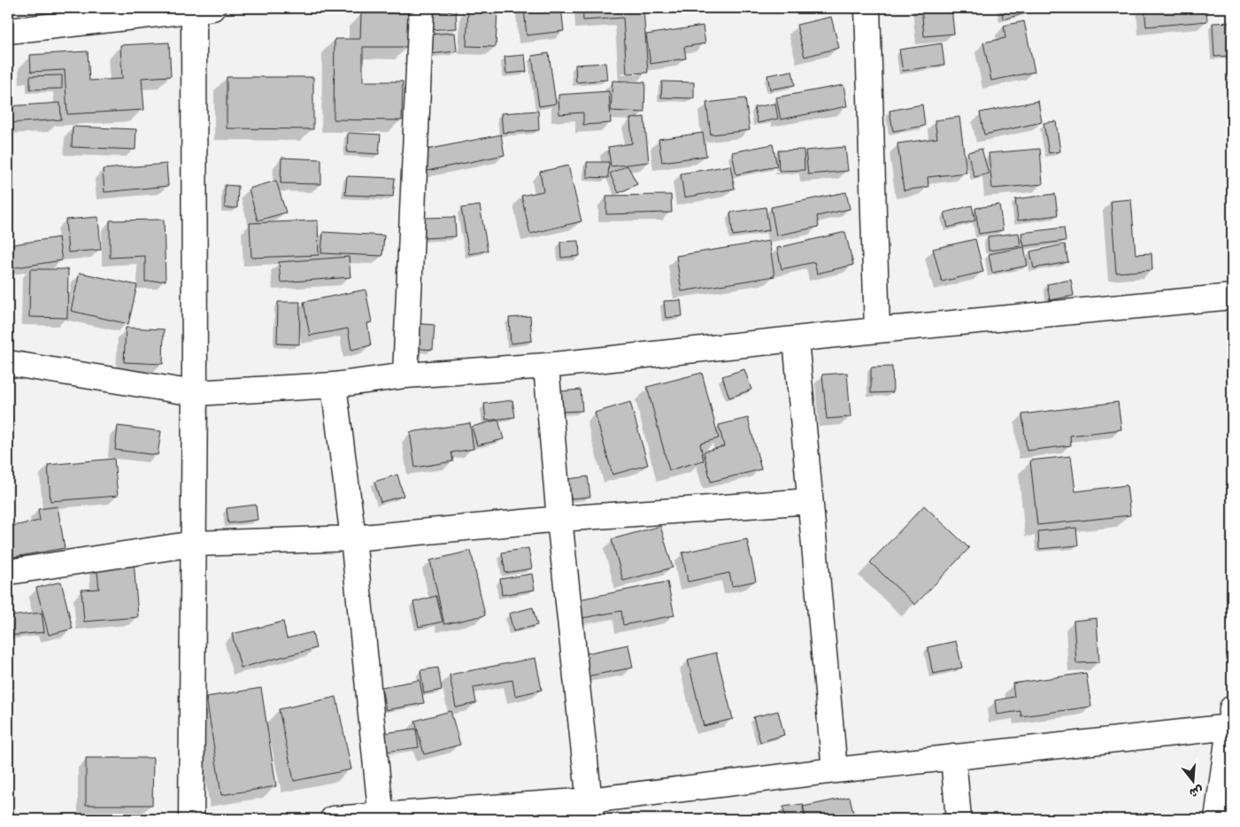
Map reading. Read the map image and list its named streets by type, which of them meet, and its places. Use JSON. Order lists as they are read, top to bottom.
{
  "north": "bottom"
}
